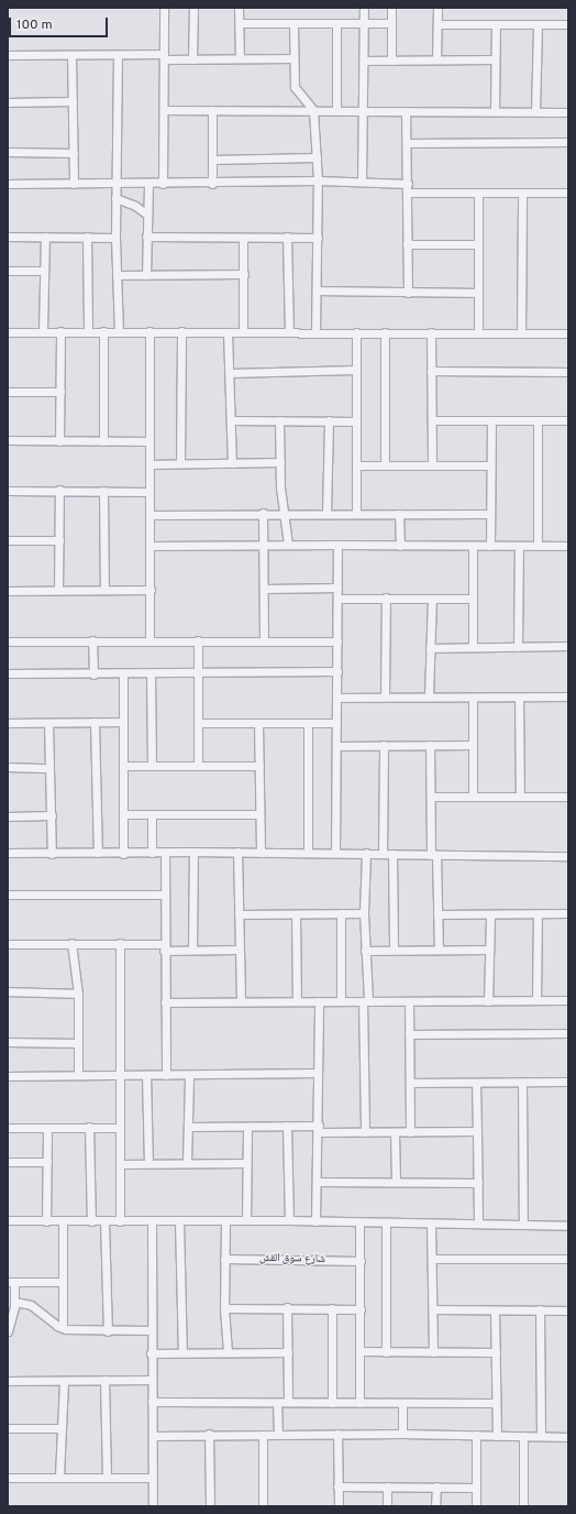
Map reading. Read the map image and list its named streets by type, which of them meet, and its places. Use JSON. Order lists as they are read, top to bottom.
{
  "streets": {
    "street": ["شارع سوق القش"]
  },
  "scale_bar": "100 m"
}
